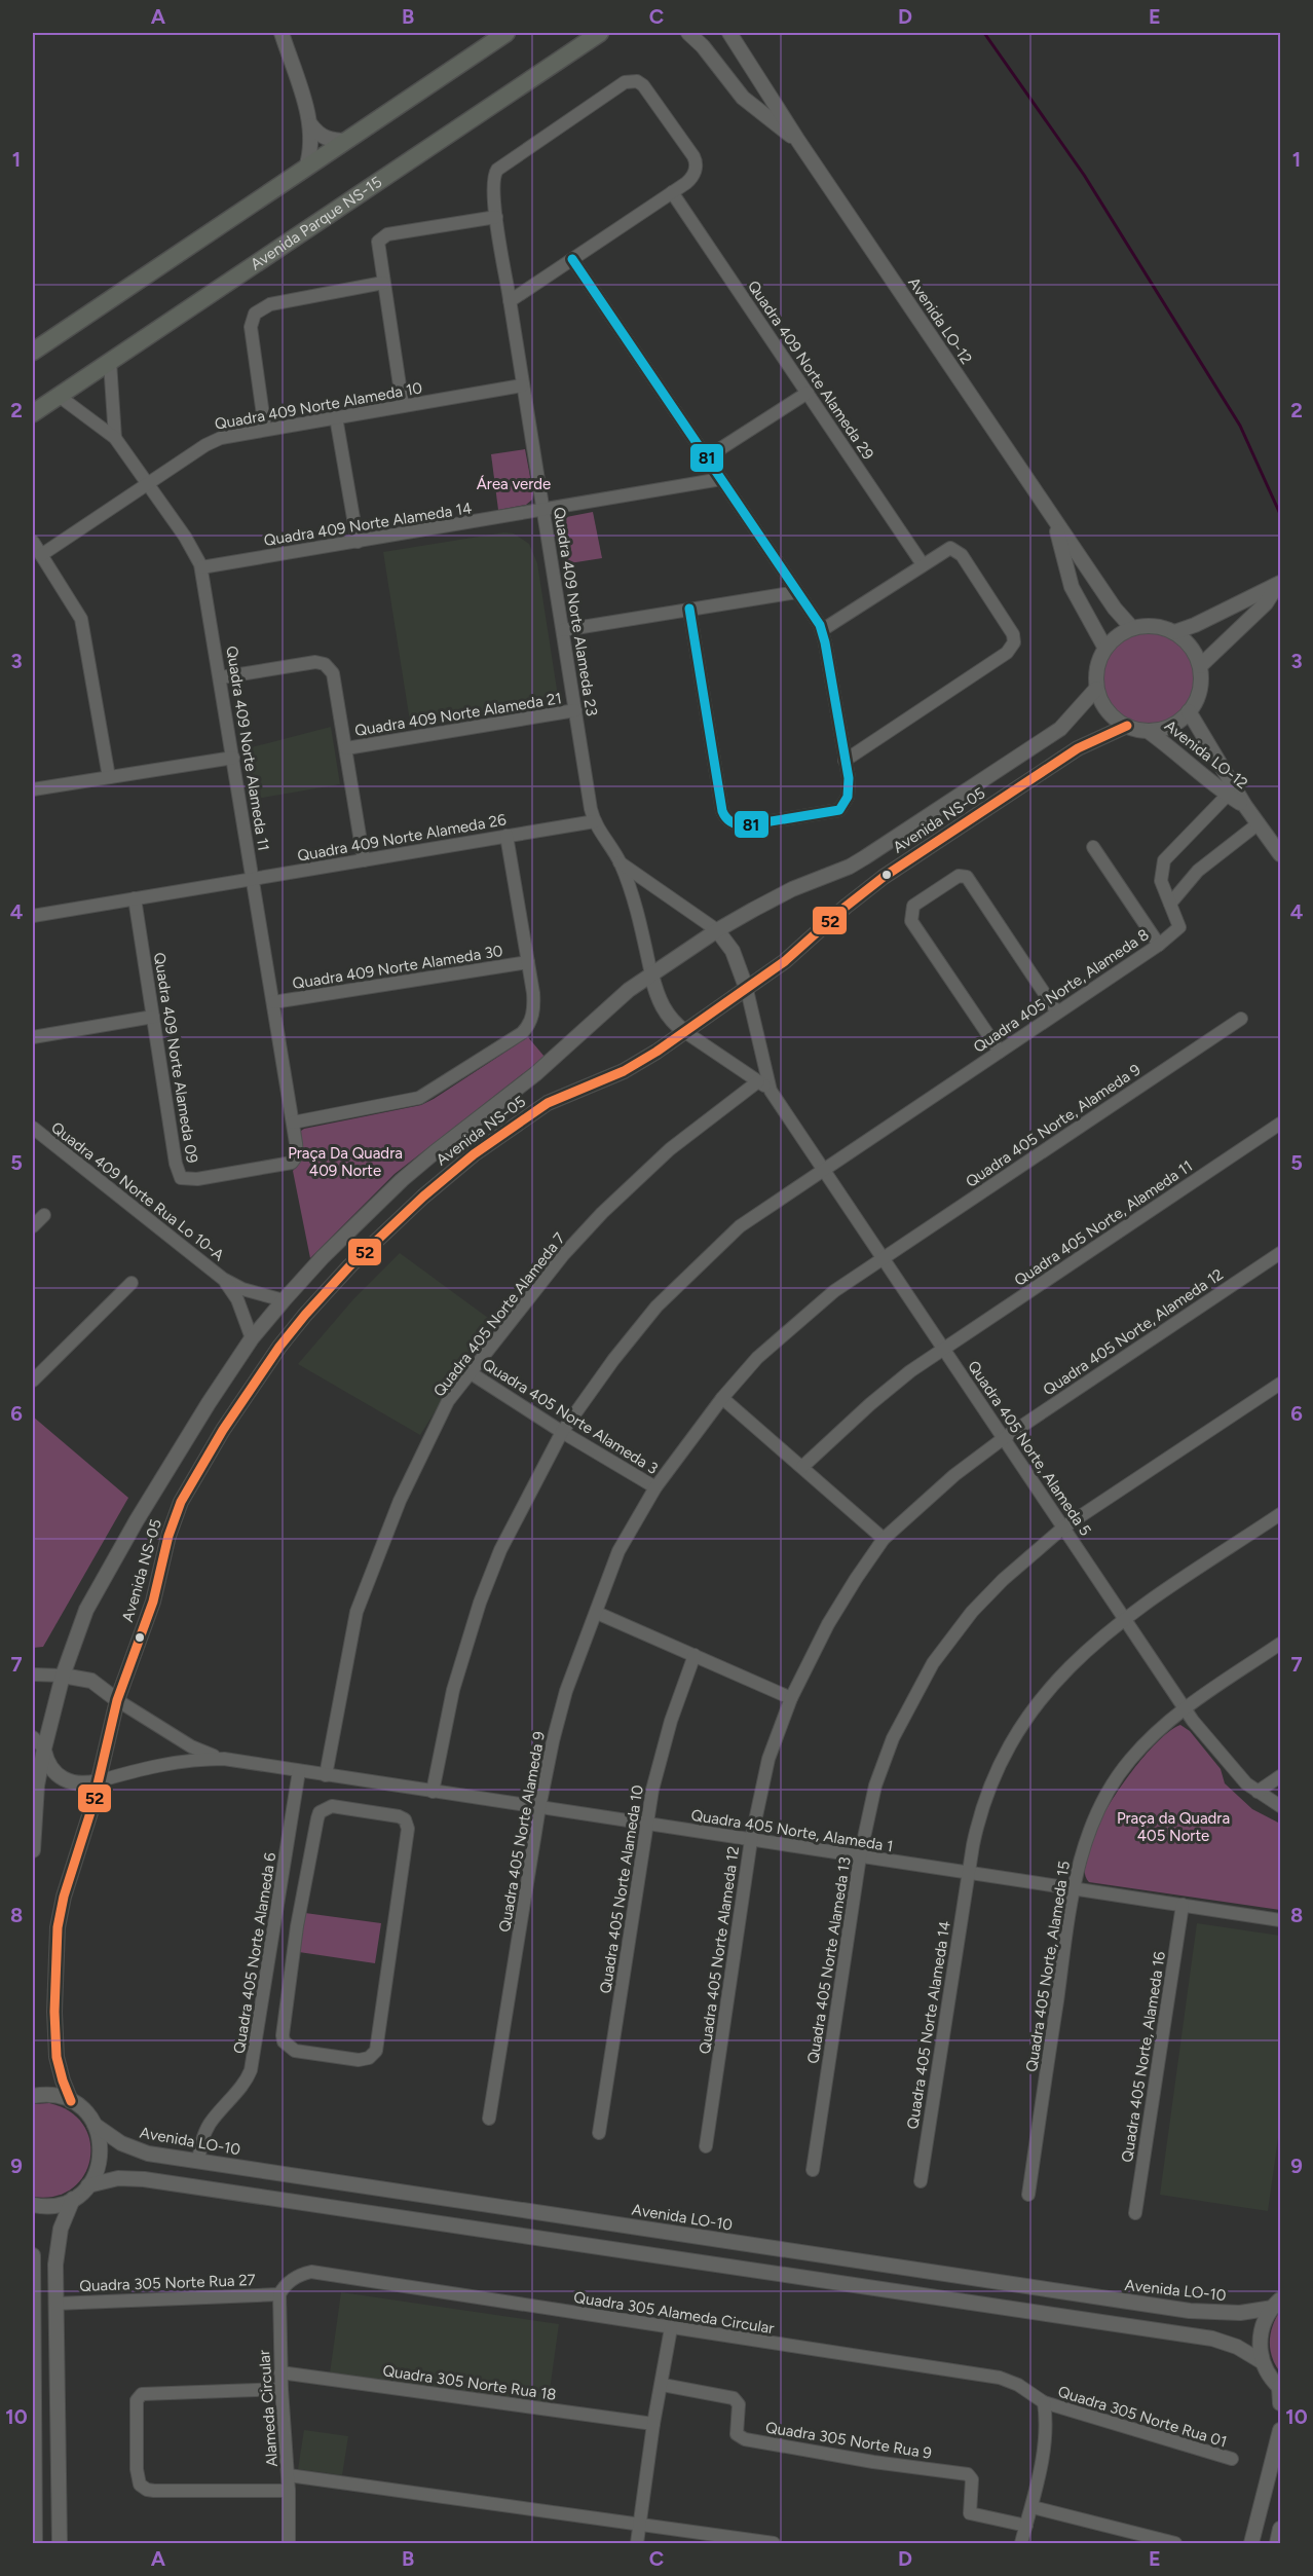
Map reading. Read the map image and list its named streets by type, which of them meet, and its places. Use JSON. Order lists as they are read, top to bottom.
{
  "streets": {
    "main road": ["Avenida Parque NS-15"],
    "street": [
      "Avenida LO-12",
      "Quadra 409 Norte Alameda 29",
      "Quadra 409 Norte Alameda 10",
      "Quadra 409 Norte Alameda 14",
      "Quadra 409 Norte Alameda 23",
      "Quadra 409 Norte Alameda 21",
      "Quadra 409 Norte Alameda 11",
      "Avenida NS-05",
      "Quadra 409 Norte Alameda 26",
      "Quadra 409 Norte Alameda 30",
      "Quadra 405 Norte, Alameda 8",
      "Quadra 409 Norte Alameda 09",
      "Quadra 405 Norte, Alameda 9",
      "Quadra 409 Norte Rua Lo 10-A",
      "Quadra 405 Norte, Alameda 11",
      "Quadra 405 Norte Alameda 7",
      "Quadra 405 Norte, Alameda 12",
      "Quadra 405 Norte Alameda 3",
      "Quadra 405 Norte, Alameda 5",
      "Quadra 405 Norte, Alameda 1",
      "Quadra 405 Norte Alameda 9",
      "Quadra 405 Norte Alameda 10",
      "Quadra 405 Norte Alameda 12",
      "Quadra 405 Norte Alameda 6",
      "Quadra 405 Norte Alameda 13",
      "Quadra 405 Norte, Alameda 15",
      "Quadra 405 Norte Alameda 14",
      "Quadra 405 Norte, Alameda 16",
      "Avenida LO-10",
      "Quadra 305 Norte Rua 27",
      "Quadra 305 Alameda Circular",
      "Quadra 305 Norte Rua 18",
      "Alameda Circular",
      "Quadra 305 Norte Rua 01",
      "Quadra 305 Norte Rua 9"
    ]
  },
  "crossings": [
    ["Avenida Parque NS-15", "Quadra 409 Norte Alameda 11"],
    ["Avenida LO-12", "Avenida NS-05"],
    ["Avenida LO-12", "Quadra 405 Norte, Alameda 8"],
    ["Quadra 409 Norte Alameda 29", "Quadra 409 Norte Alameda 23"],
    ["Quadra 409 Norte Alameda 10", "Quadra 409 Norte Alameda 23"],
    ["Quadra 409 Norte Alameda 10", "Quadra 409 Norte Alameda 11"],
    ["Quadra 409 Norte Alameda 14", "Quadra 409 Norte Alameda 23"],
    ["Quadra 409 Norte Alameda 14", "Quadra 409 Norte Alameda 11"],
    ["Quadra 409 Norte Alameda 23", "Quadra 409 Norte Alameda 21"],
    ["Quadra 409 Norte Alameda 23", "Avenida NS-05"],
    ["Quadra 409 Norte Alameda 23", "Quadra 409 Norte Alameda 26"],
    ["Quadra 409 Norte Alameda 11", "Quadra 409 Norte Alameda 26"],
    ["Quadra 409 Norte Alameda 11", "Quadra 409 Norte Alameda 30"],
    ["Quadra 409 Norte Alameda 11", "Quadra 409 Norte Alameda 09"],
    ["Avenida NS-05", "Quadra 409 Norte Rua Lo 10-A"],
    ["Avenida NS-05", "Avenida LO-10"],
    ["Quadra 409 Norte Alameda 26", "Quadra 409 Norte Alameda 09"],
    ["Quadra 405 Norte, Alameda 8", "Quadra 405 Norte Alameda 3"],
    ["Quadra 405 Norte, Alameda 8", "Quadra 405 Norte, Alameda 5"],
    ["Quadra 405 Norte, Alameda 8", "Quadra 405 Norte, Alameda 1"],
    ["Quadra 405 Norte, Alameda 9", "Quadra 405 Norte, Alameda 5"],
    ["Quadra 405 Norte, Alameda 9", "Quadra 405 Norte Alameda 9"],
    ["Quadra 405 Norte, Alameda 11", "Quadra 405 Norte, Alameda 5"],
    ["Quadra 405 Norte Alameda 7", "Quadra 405 Norte Alameda 3"],
    ["Quadra 405 Norte Alameda 7", "Quadra 405 Norte, Alameda 1"],
    ["Quadra 405 Norte, Alameda 12", "Quadra 405 Norte, Alameda 5"],
    ["Quadra 405 Norte, Alameda 12", "Quadra 405 Norte Alameda 12"],
    ["Quadra 405 Norte Alameda 3", "Quadra 405 Norte Alameda 9"],
    ["Quadra 405 Norte, Alameda 5", "Quadra 405 Norte Alameda 9"],
    ["Quadra 405 Norte, Alameda 5", "Quadra 405 Norte Alameda 12"],
    ["Quadra 405 Norte, Alameda 5", "Quadra 405 Norte Alameda 13"],
    ["Quadra 405 Norte, Alameda 5", "Quadra 405 Norte, Alameda 15"],
    ["Quadra 405 Norte, Alameda 5", "Quadra 405 Norte Alameda 14"],
    ["Quadra 405 Norte, Alameda 1", "Quadra 405 Norte Alameda 9"],
    ["Quadra 405 Norte, Alameda 1", "Quadra 405 Norte Alameda 10"],
    ["Quadra 405 Norte, Alameda 1", "Quadra 405 Norte Alameda 12"],
    ["Quadra 405 Norte, Alameda 1", "Quadra 405 Norte Alameda 6"],
    ["Quadra 405 Norte, Alameda 1", "Quadra 405 Norte Alameda 13"],
    ["Quadra 405 Norte, Alameda 1", "Quadra 405 Norte, Alameda 15"],
    ["Quadra 405 Norte, Alameda 1", "Quadra 405 Norte Alameda 14"],
    ["Quadra 405 Norte, Alameda 1", "Quadra 405 Norte, Alameda 16"],
    ["Quadra 405 Norte Alameda 6", "Avenida LO-10"],
    ["Quadra 305 Norte Rua 27", "Quadra 305 Alameda Circular"],
    ["Quadra 305 Norte Rua 27", "Alameda Circular"],
    ["Quadra 305 Alameda Circular", "Alameda Circular"],
    ["Quadra 305 Alameda Circular", "Quadra 305 Norte Rua 01"],
    ["Quadra 305 Norte Rua 18", "Alameda Circular"]
  ],
  "parks": ["Área verde", "Praça Da Quadra 409 Norte", "Praça da Quadra 405 Norte"],
  "lines": ["transit line 81", "transit line 52"],
  "grid": {
    "columns": [
      "A",
      "B",
      "C",
      "D",
      "E"
    ],
    "rows": [
      "1",
      "2",
      "3",
      "4",
      "5",
      "6",
      "7",
      "8",
      "9",
      "10"
    ]
  }
}
